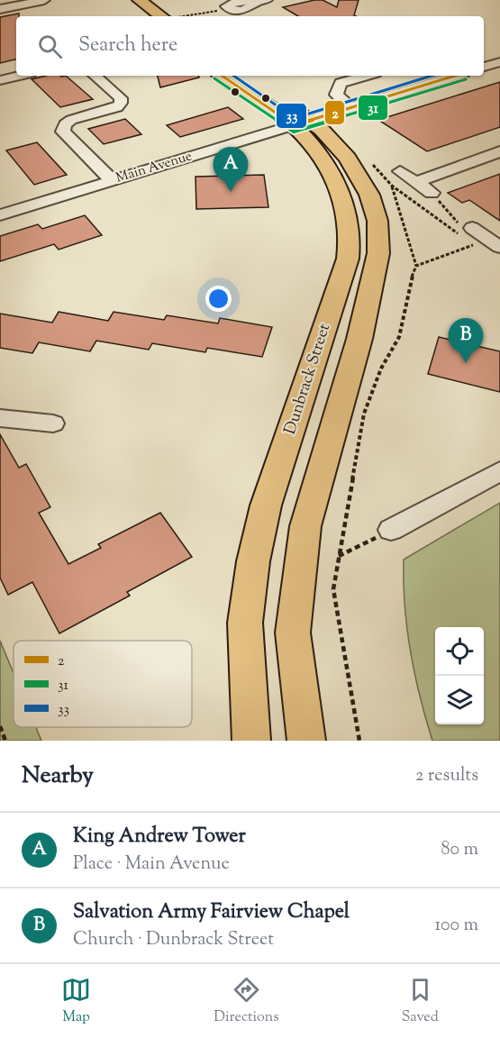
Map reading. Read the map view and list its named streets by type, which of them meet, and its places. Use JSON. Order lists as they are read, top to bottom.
{
  "streets": {
    "main road": ["Dunbrack Street"],
    "street": ["Main Avenue"]
  },
  "crossings": [
    ["Main Avenue", "Dunbrack Street"]
  ],
  "lines": ["transit line 2", "transit line 33", "transit line 31"],
  "legend": ["2", "31", "33"],
  "page": {
    "search": "Search here",
    "pins": ["A", "B"],
    "heading": ["Nearby", "2 results"],
    "list": [
      {
        "mark": "A",
        "name": "King Andrew Tower",
        "note": "Place · Main Avenue",
        "value": "80 m"
      },
      {
        "mark": "B",
        "name": "Salvation Army Fairview Chapel",
        "note": "Church · Dunbrack Street",
        "value": "100 m"
      }
    ],
    "nav": ["Map", "Directions", "Saved"]
  }
}
